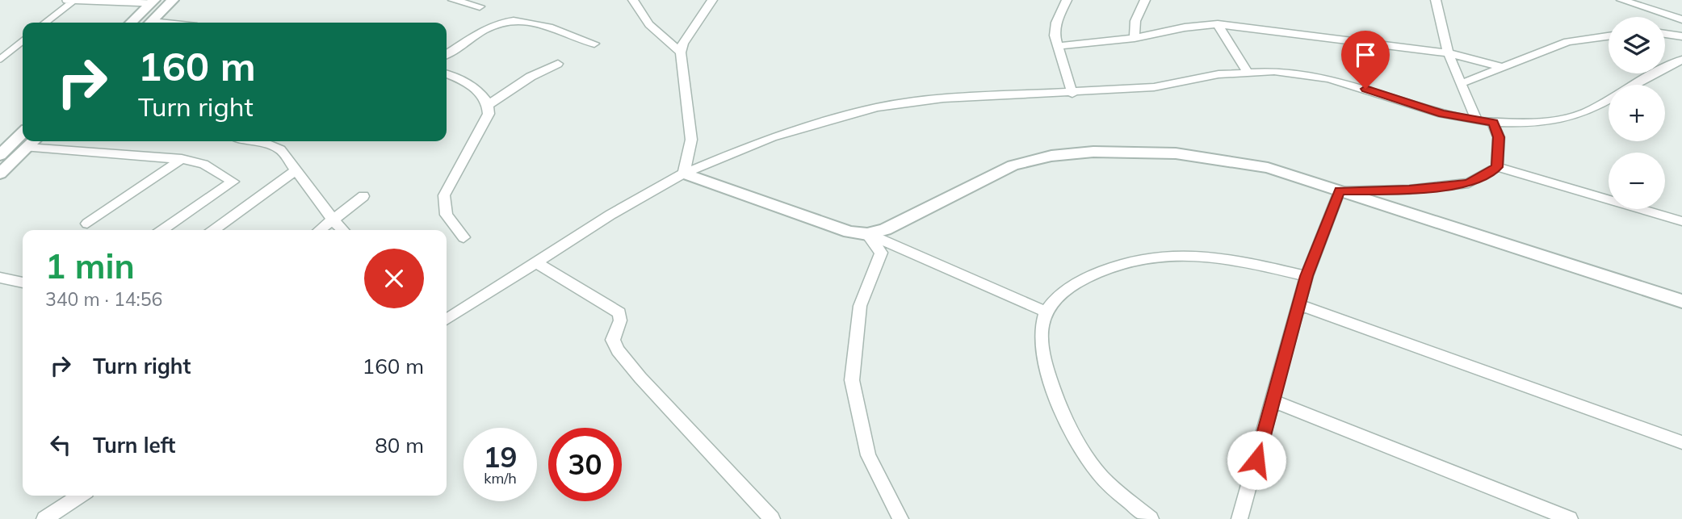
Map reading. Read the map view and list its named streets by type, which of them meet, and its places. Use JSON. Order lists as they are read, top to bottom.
{
  "page": {
    "map_buttons": ["+", "−"],
    "turn": ["160 m", "Turn right"],
    "heading": ["1 min", "340 m · 14:56"],
    "list": [
      {
        "name": "Turn right",
        "value": "160 m"
      },
      {
        "name": "Turn left",
        "value": "80 m"
      }
    ],
    "speed": "19 km/h",
    "limit": "30"
  }
}
